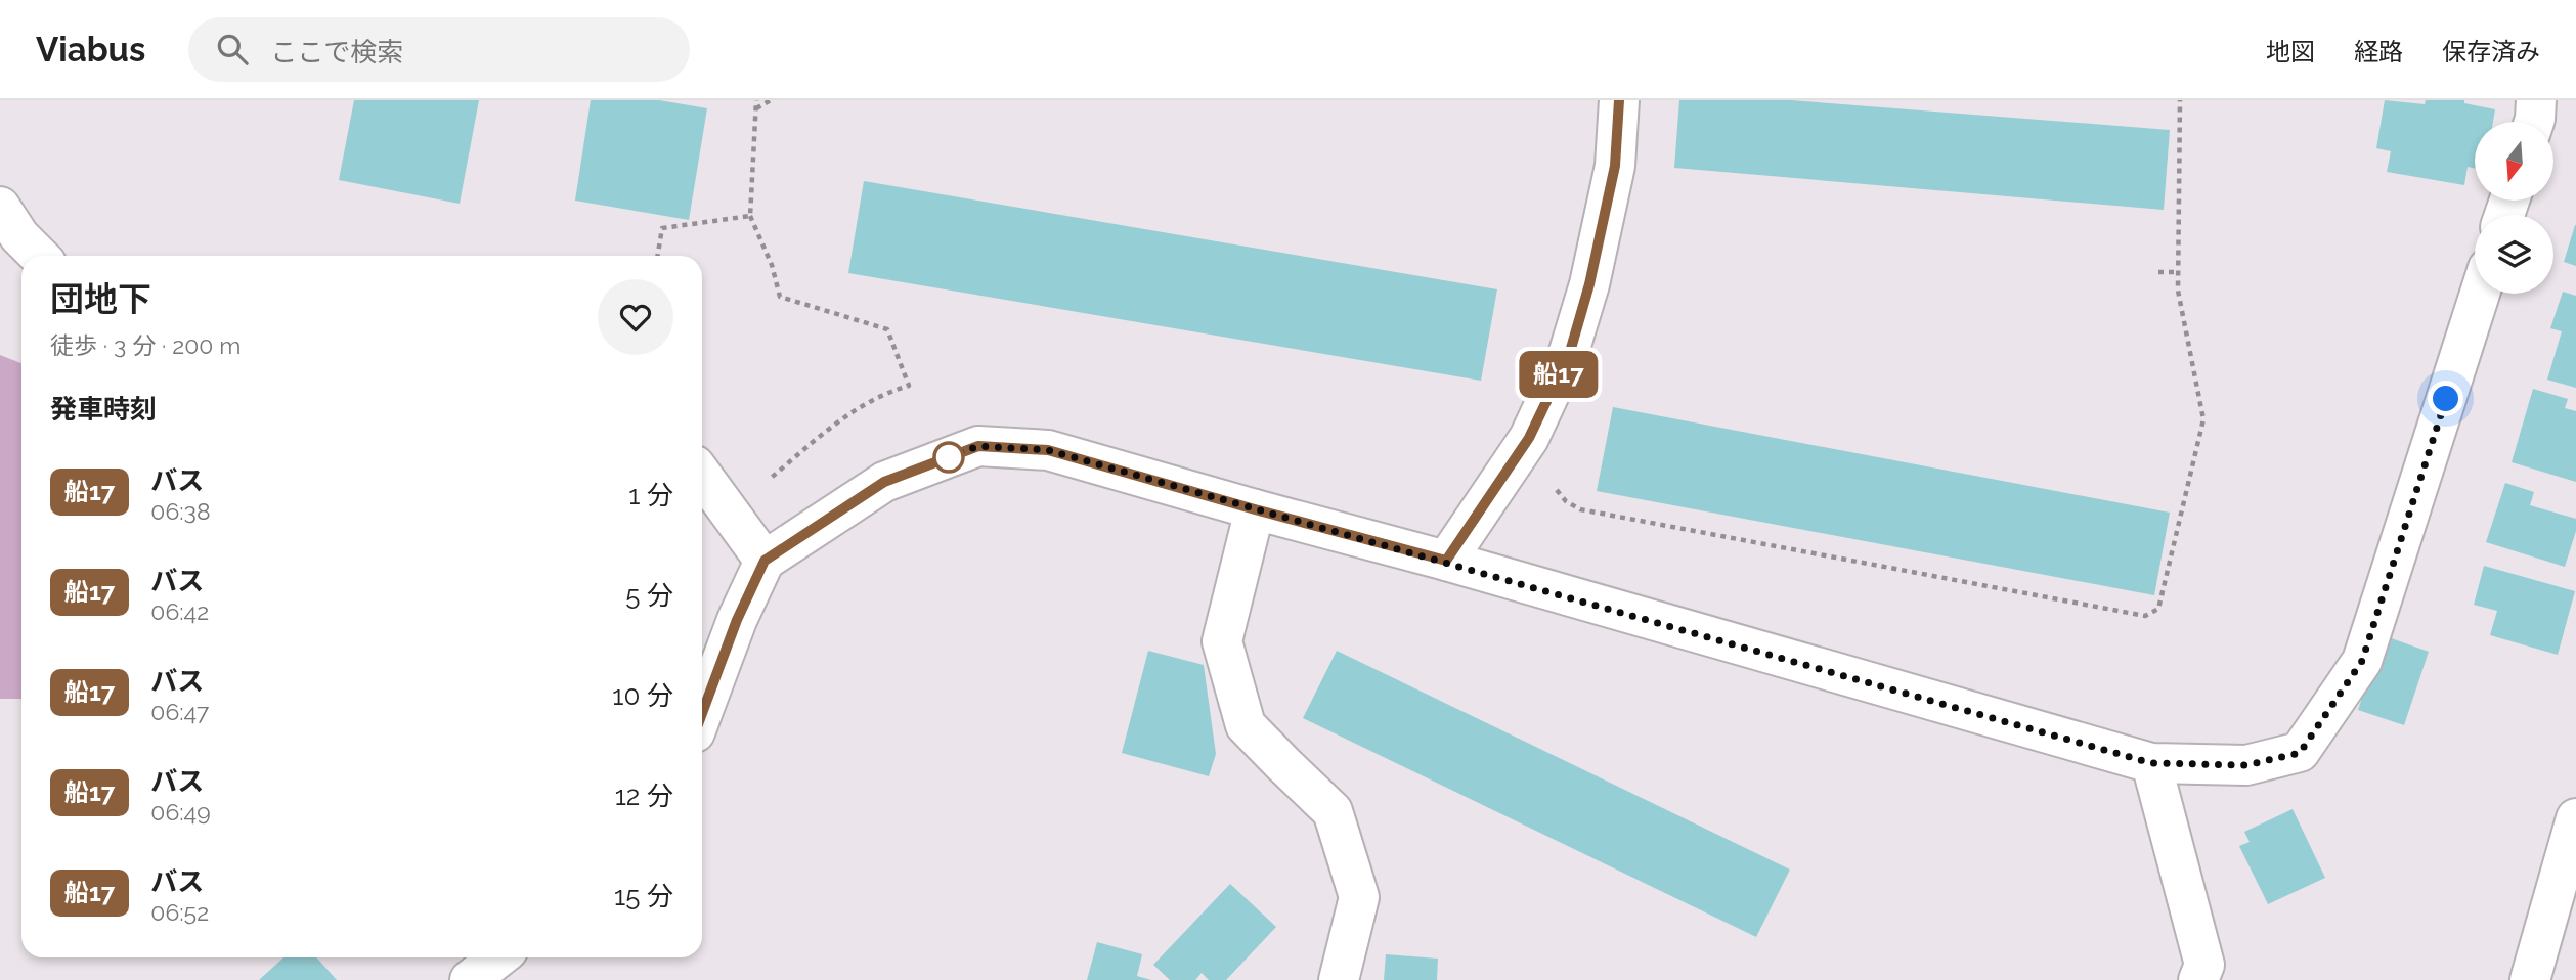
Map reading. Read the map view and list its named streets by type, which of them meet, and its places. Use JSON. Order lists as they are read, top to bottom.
{
  "lines": ["bus line 船17"],
  "north": "bottom",
  "page": {
    "header": "Viabus",
    "search": "ここで検索",
    "nav": ["地図", "経路", "保存済み"],
    "on_map": "船17",
    "heading": [
      ["団地下", "徒歩 · 3 分 · 200 m"],
      "発車時刻"
    ],
    "list": [
      {
        "mark": "船17",
        "name": "バス",
        "note": "06:38",
        "value": "1 分"
      },
      {
        "mark": "船17",
        "name": "バス",
        "note": "06:42",
        "value": "5 分"
      },
      {
        "mark": "船17",
        "name": "バス",
        "note": "06:47",
        "value": "10 分"
      },
      {
        "mark": "船17",
        "name": "バス",
        "note": "06:49",
        "value": "12 分"
      },
      {
        "mark": "船17",
        "name": "バス",
        "note": "06:52",
        "value": "15 分"
      }
    ]
  }
}
